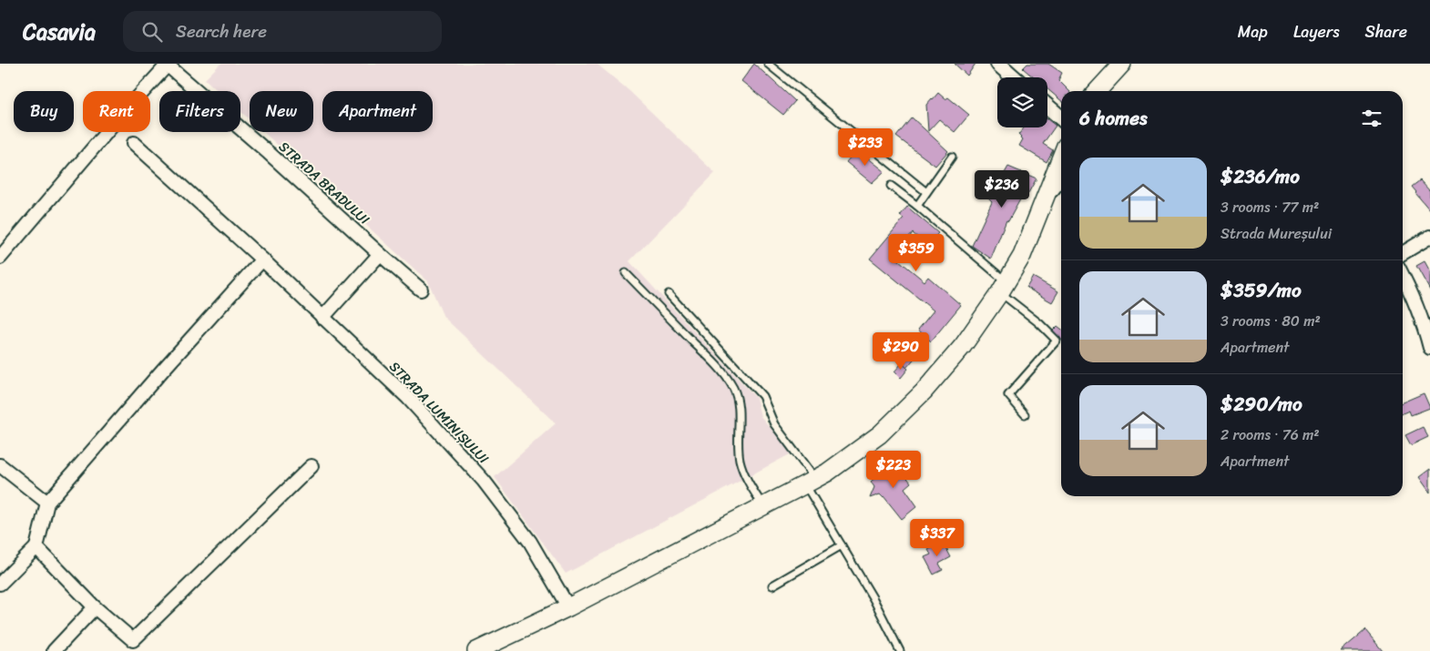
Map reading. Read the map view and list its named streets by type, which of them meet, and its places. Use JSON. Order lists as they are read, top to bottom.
{
  "streets": {
    "street": ["STRADA BRADULUI", "STRADA LUMINIȘULUI"]
  },
  "page": {
    "header": "Casavia",
    "search": "Search here",
    "nav": ["Map", "Layers", "Share"],
    "chip": [
      "Buy",
      "Rent",
      "Filters",
      "New",
      "Apartment"
    ],
    "heading": "6 homes",
    "price": [
      "$233",
      "$236",
      "$359",
      "$290",
      "$223",
      "$337"
    ],
    "list": [
      {
        "name": "$236/mo",
        "note": "3 rooms · 77 m² · Strada Mureșului"
      },
      {
        "name": "$359/mo",
        "note": "3 rooms · 80 m² · Apartment"
      },
      {
        "name": "$290/mo",
        "note": "2 rooms · 76 m² · Apartment"
      }
    ]
  }
}
